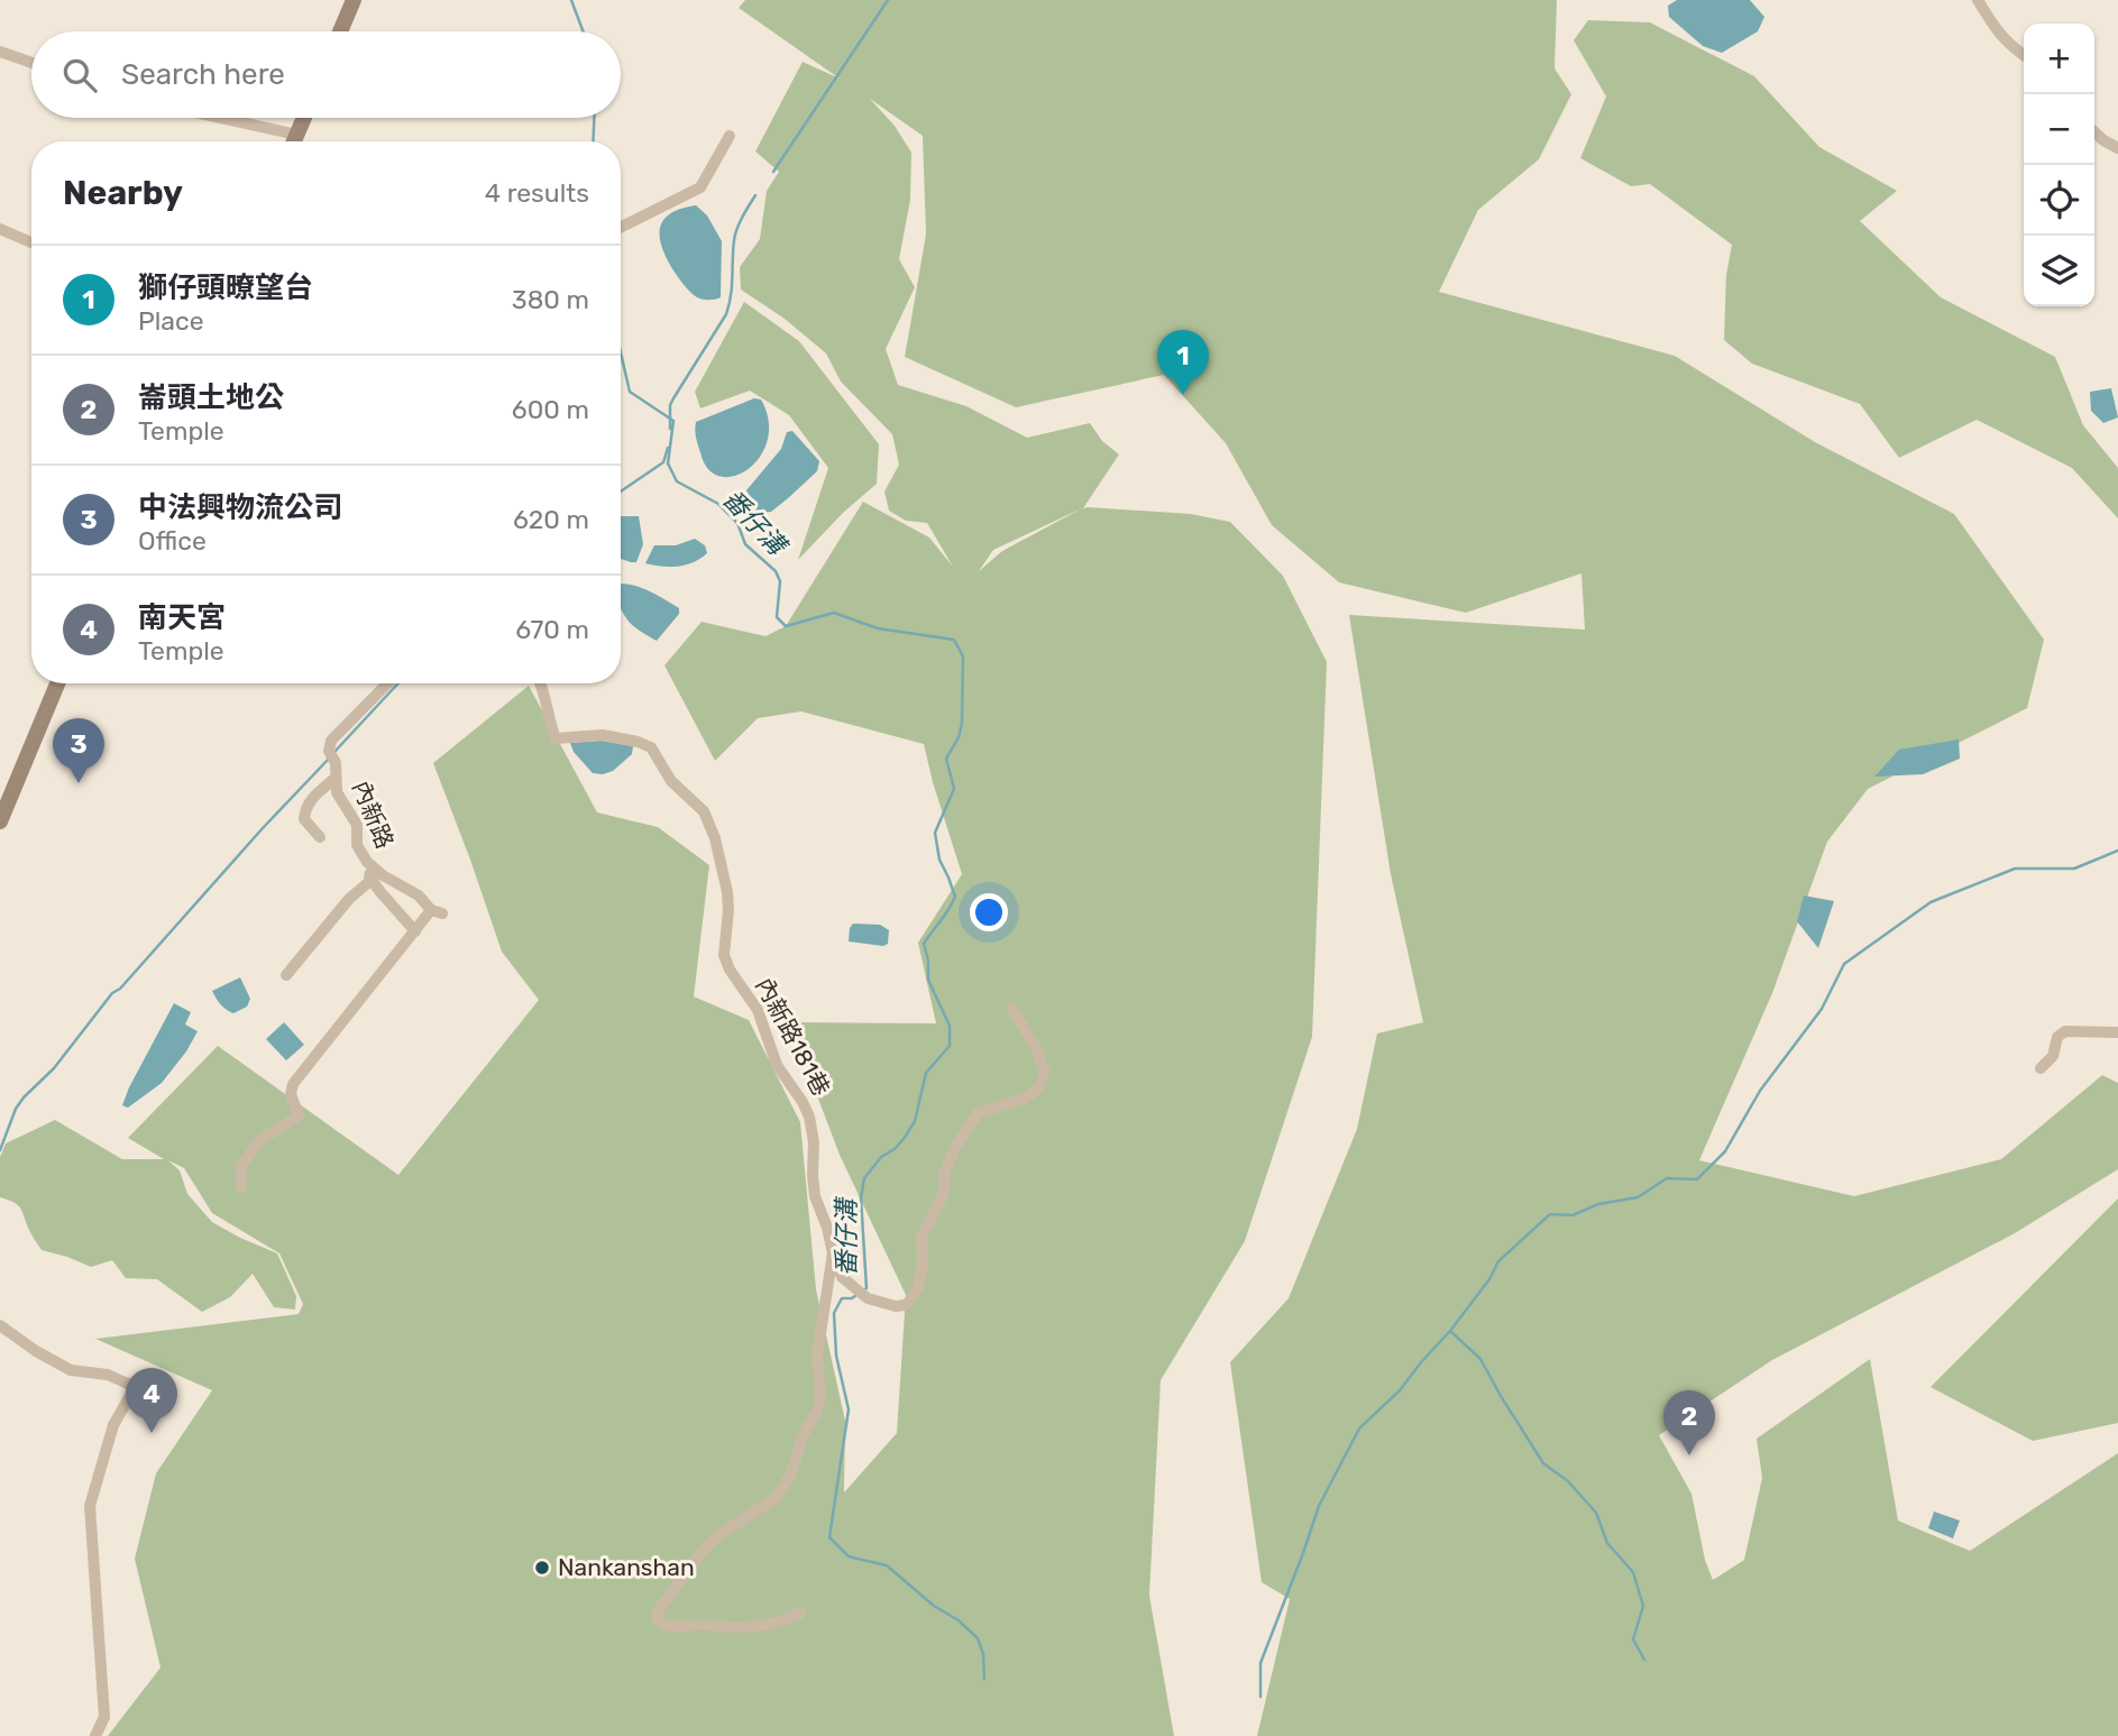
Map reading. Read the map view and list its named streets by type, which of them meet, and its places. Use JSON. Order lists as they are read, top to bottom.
{
  "streets": {
    "street": ["內新路", "內新路181巷"]
  },
  "water": ["番仔溝"],
  "places": ["Nankanshan"],
  "page": {
    "map_buttons": ["+", "−"],
    "search": "Search here",
    "heading": ["Nearby", "4 results"],
    "list": [
      {
        "mark": "1",
        "name": "獅仔頭暸望台",
        "note": "Place",
        "value": "380 m"
      },
      {
        "mark": "2",
        "name": "崙頭土地公",
        "note": "Temple",
        "value": "600 m"
      },
      {
        "mark": "3",
        "name": "中法興物流公司",
        "note": "Office",
        "value": "620 m"
      },
      {
        "mark": "4",
        "name": "南天宮",
        "note": "Temple",
        "value": "670 m"
      }
    ],
    "pins": [
      "1",
      "3",
      "4",
      "2"
    ]
  }
}
